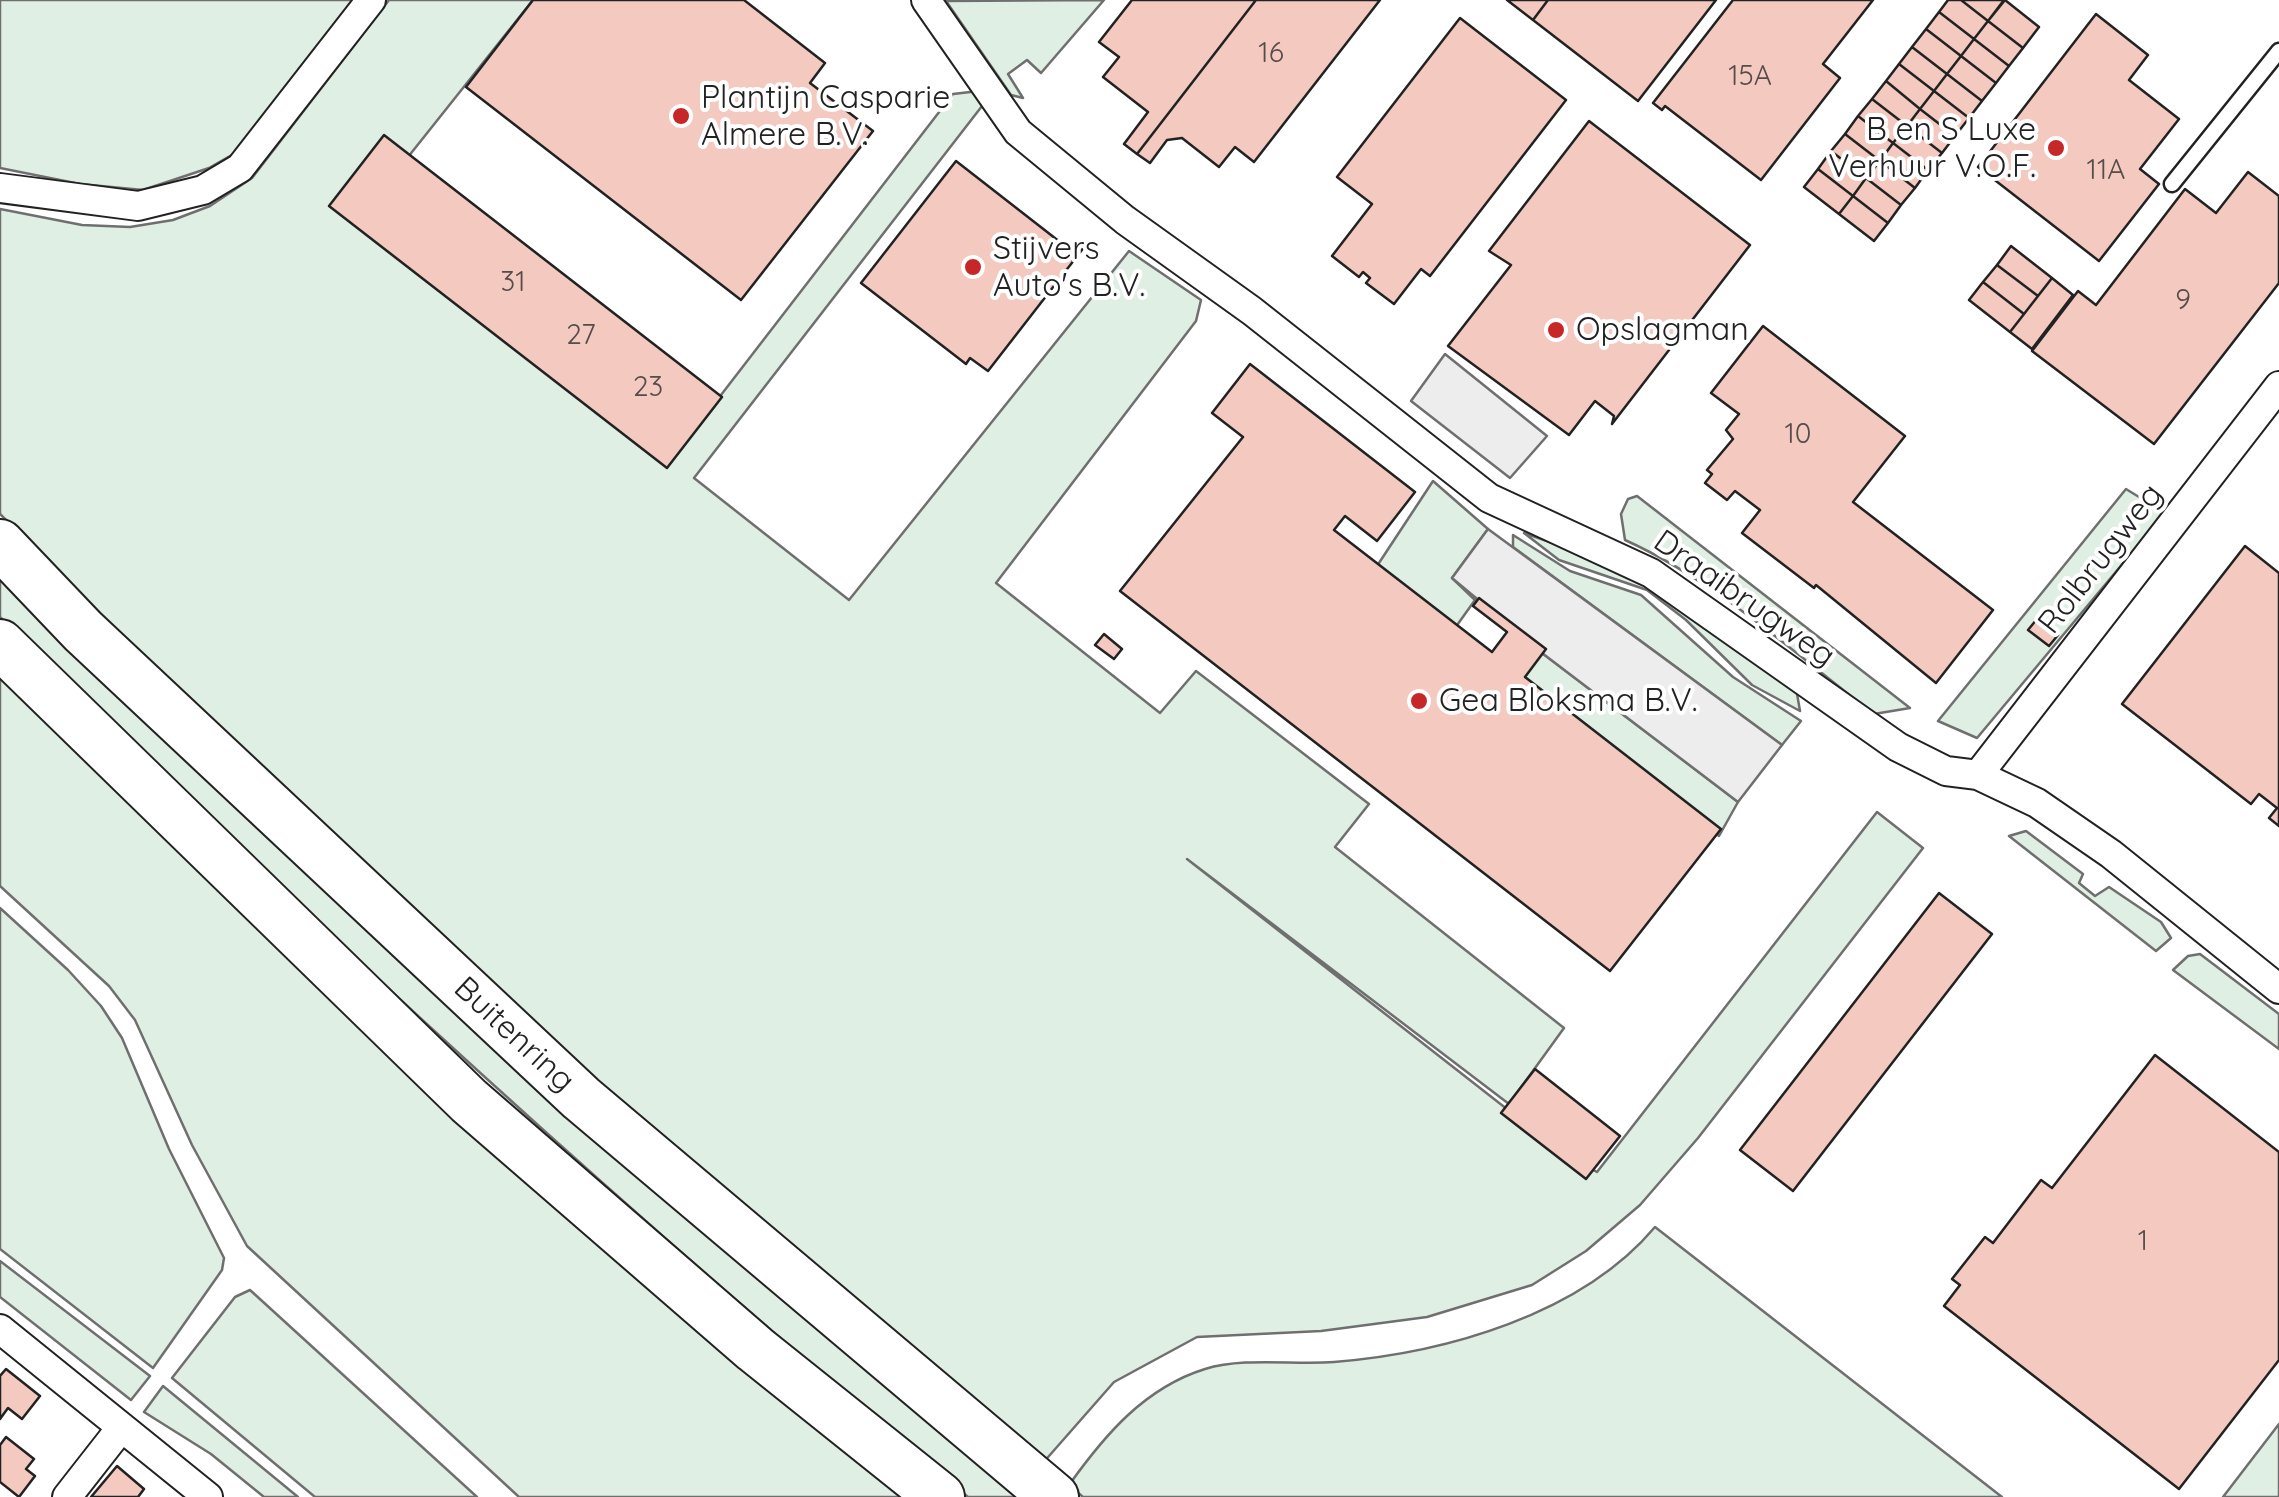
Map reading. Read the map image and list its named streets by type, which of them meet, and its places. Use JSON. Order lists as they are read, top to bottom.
{
  "streets": {
    "highway": ["Buitenring"],
    "street": ["Rolbrugweg", "Draaibrugweg"]
  },
  "crossings": [
    ["Rolbrugweg", "Draaibrugweg"]
  ],
  "places": [
    "Plantijn Casparie Almere B.V.",
    "B en S Luxe Verhuur V.O.F.",
    "Stijvers Auto's B.V.",
    "Opslagman",
    "Gea Bloksma B.V."
  ],
  "house_numbers": [
    "16",
    "15A",
    "11A",
    "31",
    "9",
    "27",
    "23",
    "10",
    "1"
  ]
}
